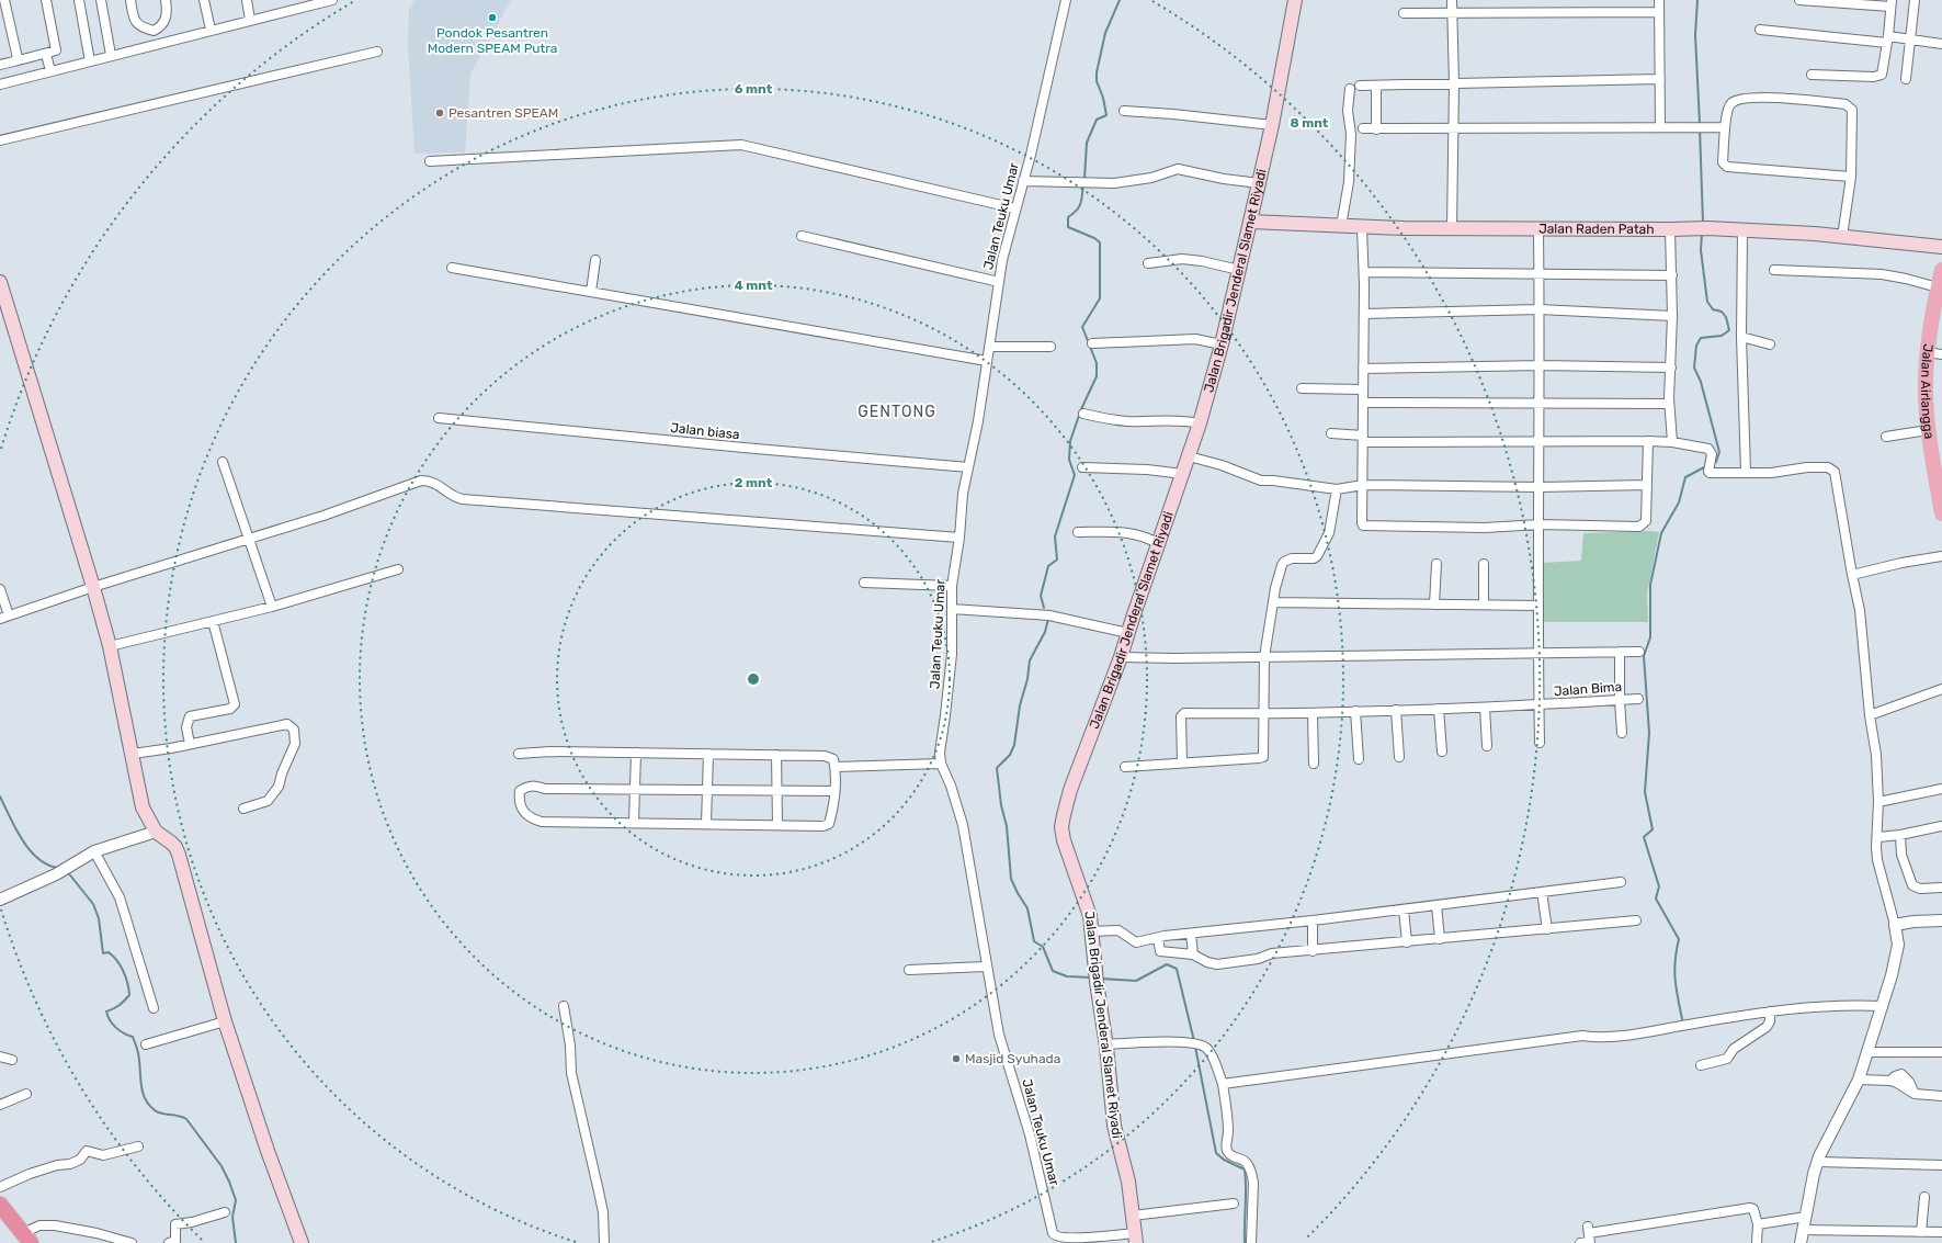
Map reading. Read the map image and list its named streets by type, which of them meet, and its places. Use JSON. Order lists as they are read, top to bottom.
{
  "streets": {
    "main road": ["Jalan Raden Patah", "Jalan Brigadir Jenderal Slamet Riyadi", "Jalan Airlangga"],
    "street": ["Jalan Teuku Umar", "Jalan biasa", "Jalan Bima"]
  },
  "crossings": [
    ["Jalan Teuku Umar", "Jalan Brigadir Jenderal Slamet Riyadi"],
    ["Jalan Teuku Umar", "Jalan biasa"],
    ["Jalan Raden Patah", "Jalan Brigadir Jenderal Slamet Riyadi"]
  ],
  "districts": ["GENTONG"],
  "places": ["Pondok Pesantren Modern SPEAM Putra", "Pesantren SPEAM", "Masjid Syuhada"],
  "rings": [
    "6 mnt",
    "8 mnt",
    "4 mnt",
    "2 mnt"
  ]
}
